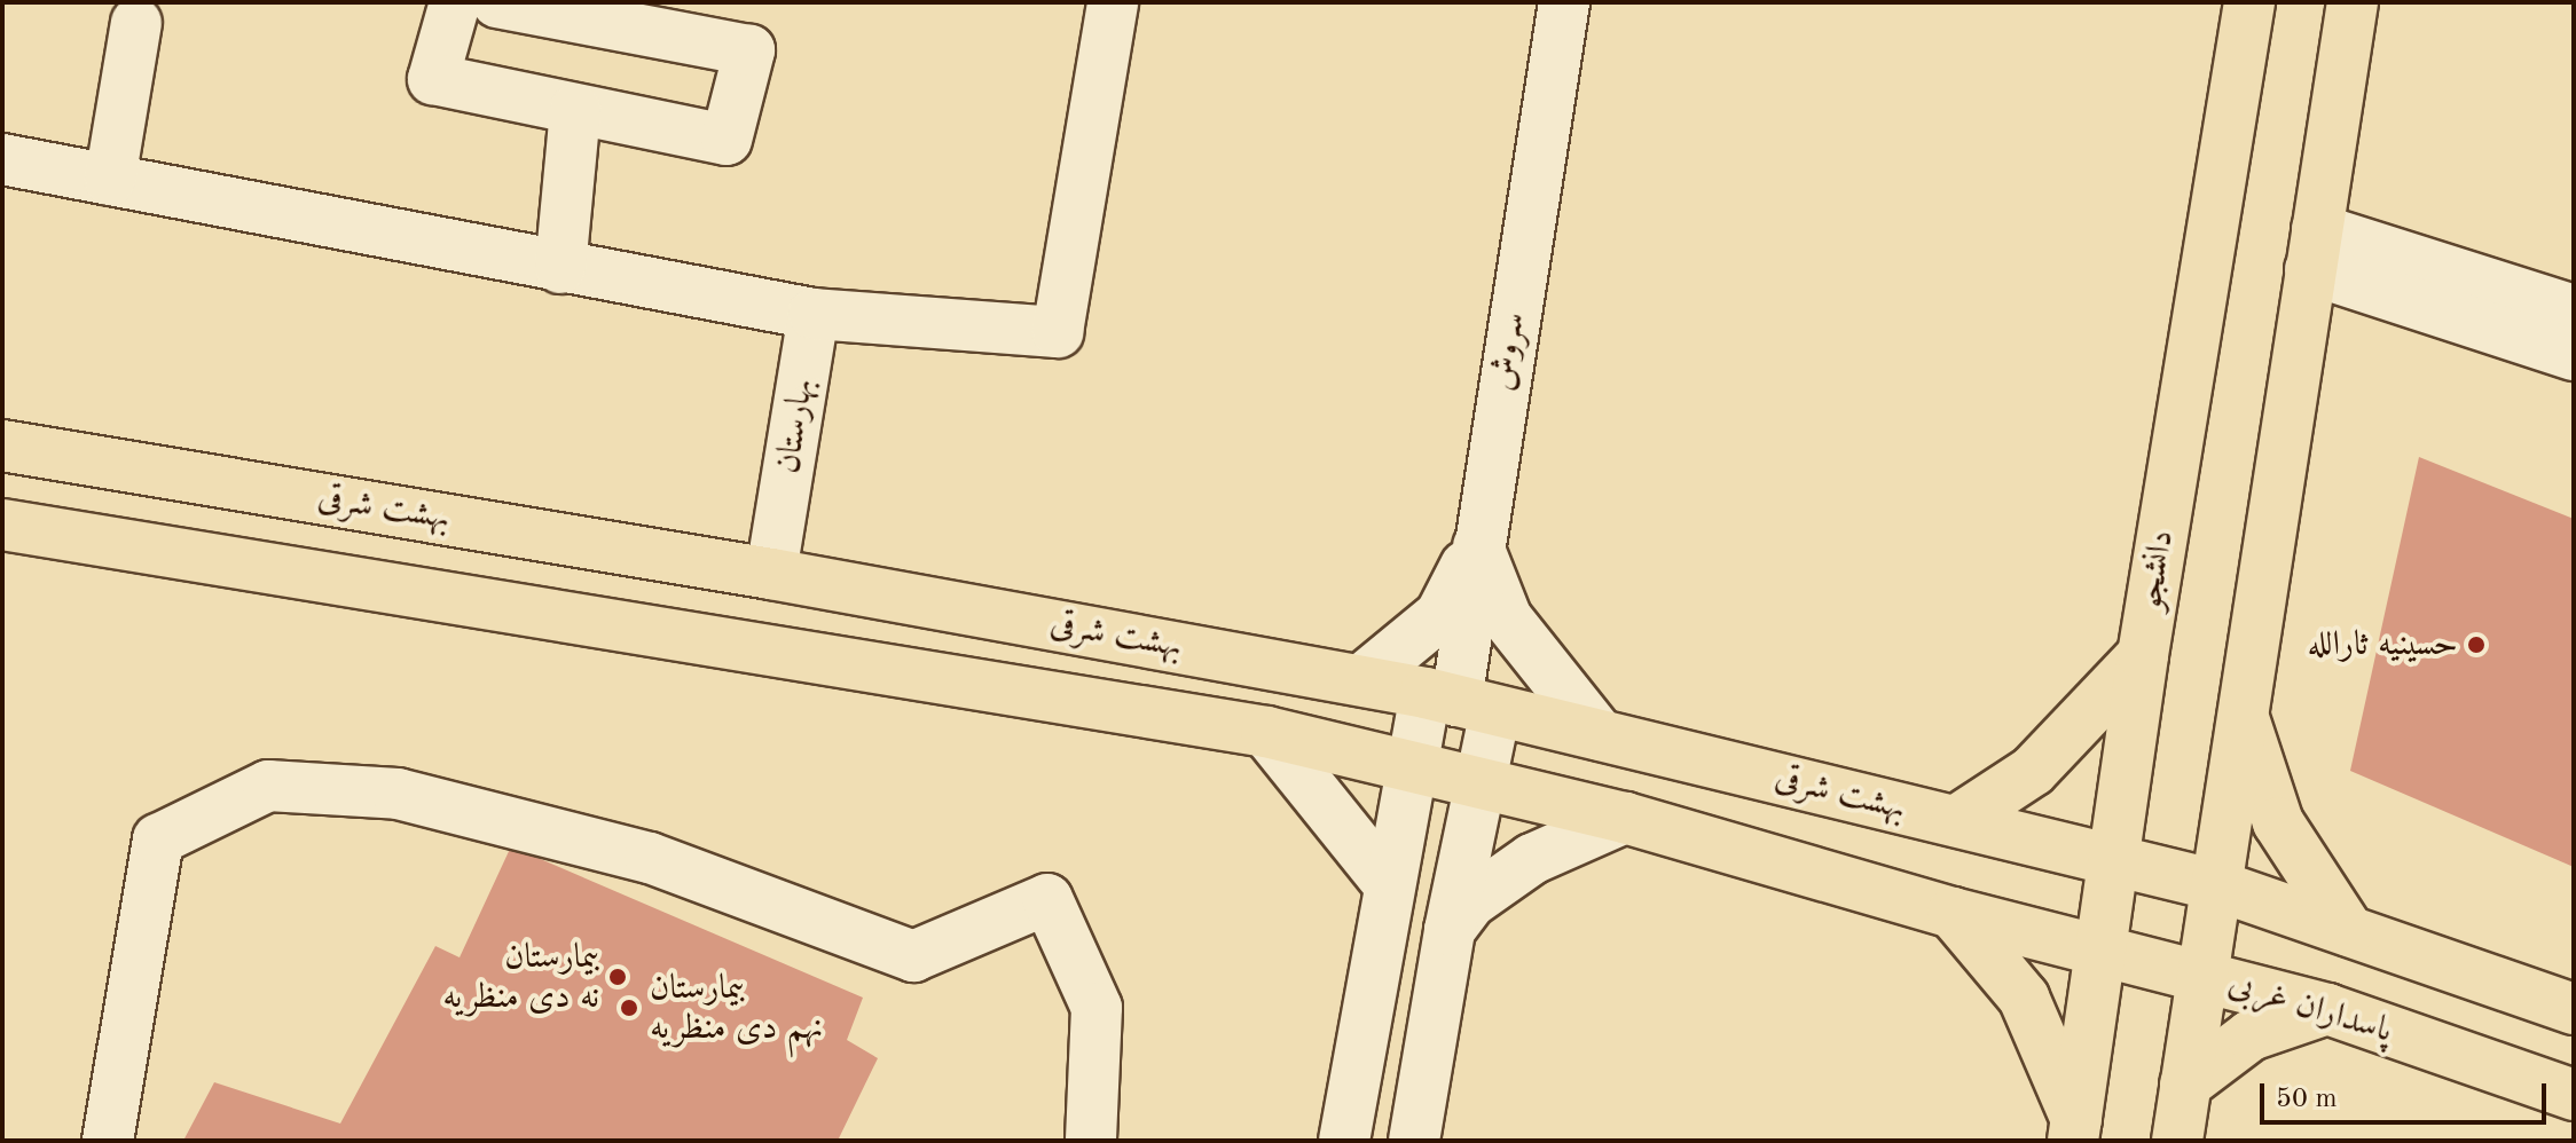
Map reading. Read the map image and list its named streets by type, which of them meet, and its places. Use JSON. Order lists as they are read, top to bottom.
{
  "streets": {
    "main road": ["بهشت شرقی", "دانشجو", "پاسداران غربی"],
    "street": ["سروش", "بهارستان"]
  },
  "crossings": [
    ["سروش", "بهشت شرقی"],
    ["بهارستان", "بهشت شرقی"],
    ["بهشت شرقی", "دانشجو"],
    ["بهشت شرقی", "پاسداران غربی"]
  ],
  "places": ["حسینیه ثارالله", "بیمارستان نه دی منظریه", "بیمارستان نهم دی منظریه"],
  "scale_bar": "50 m"
}
